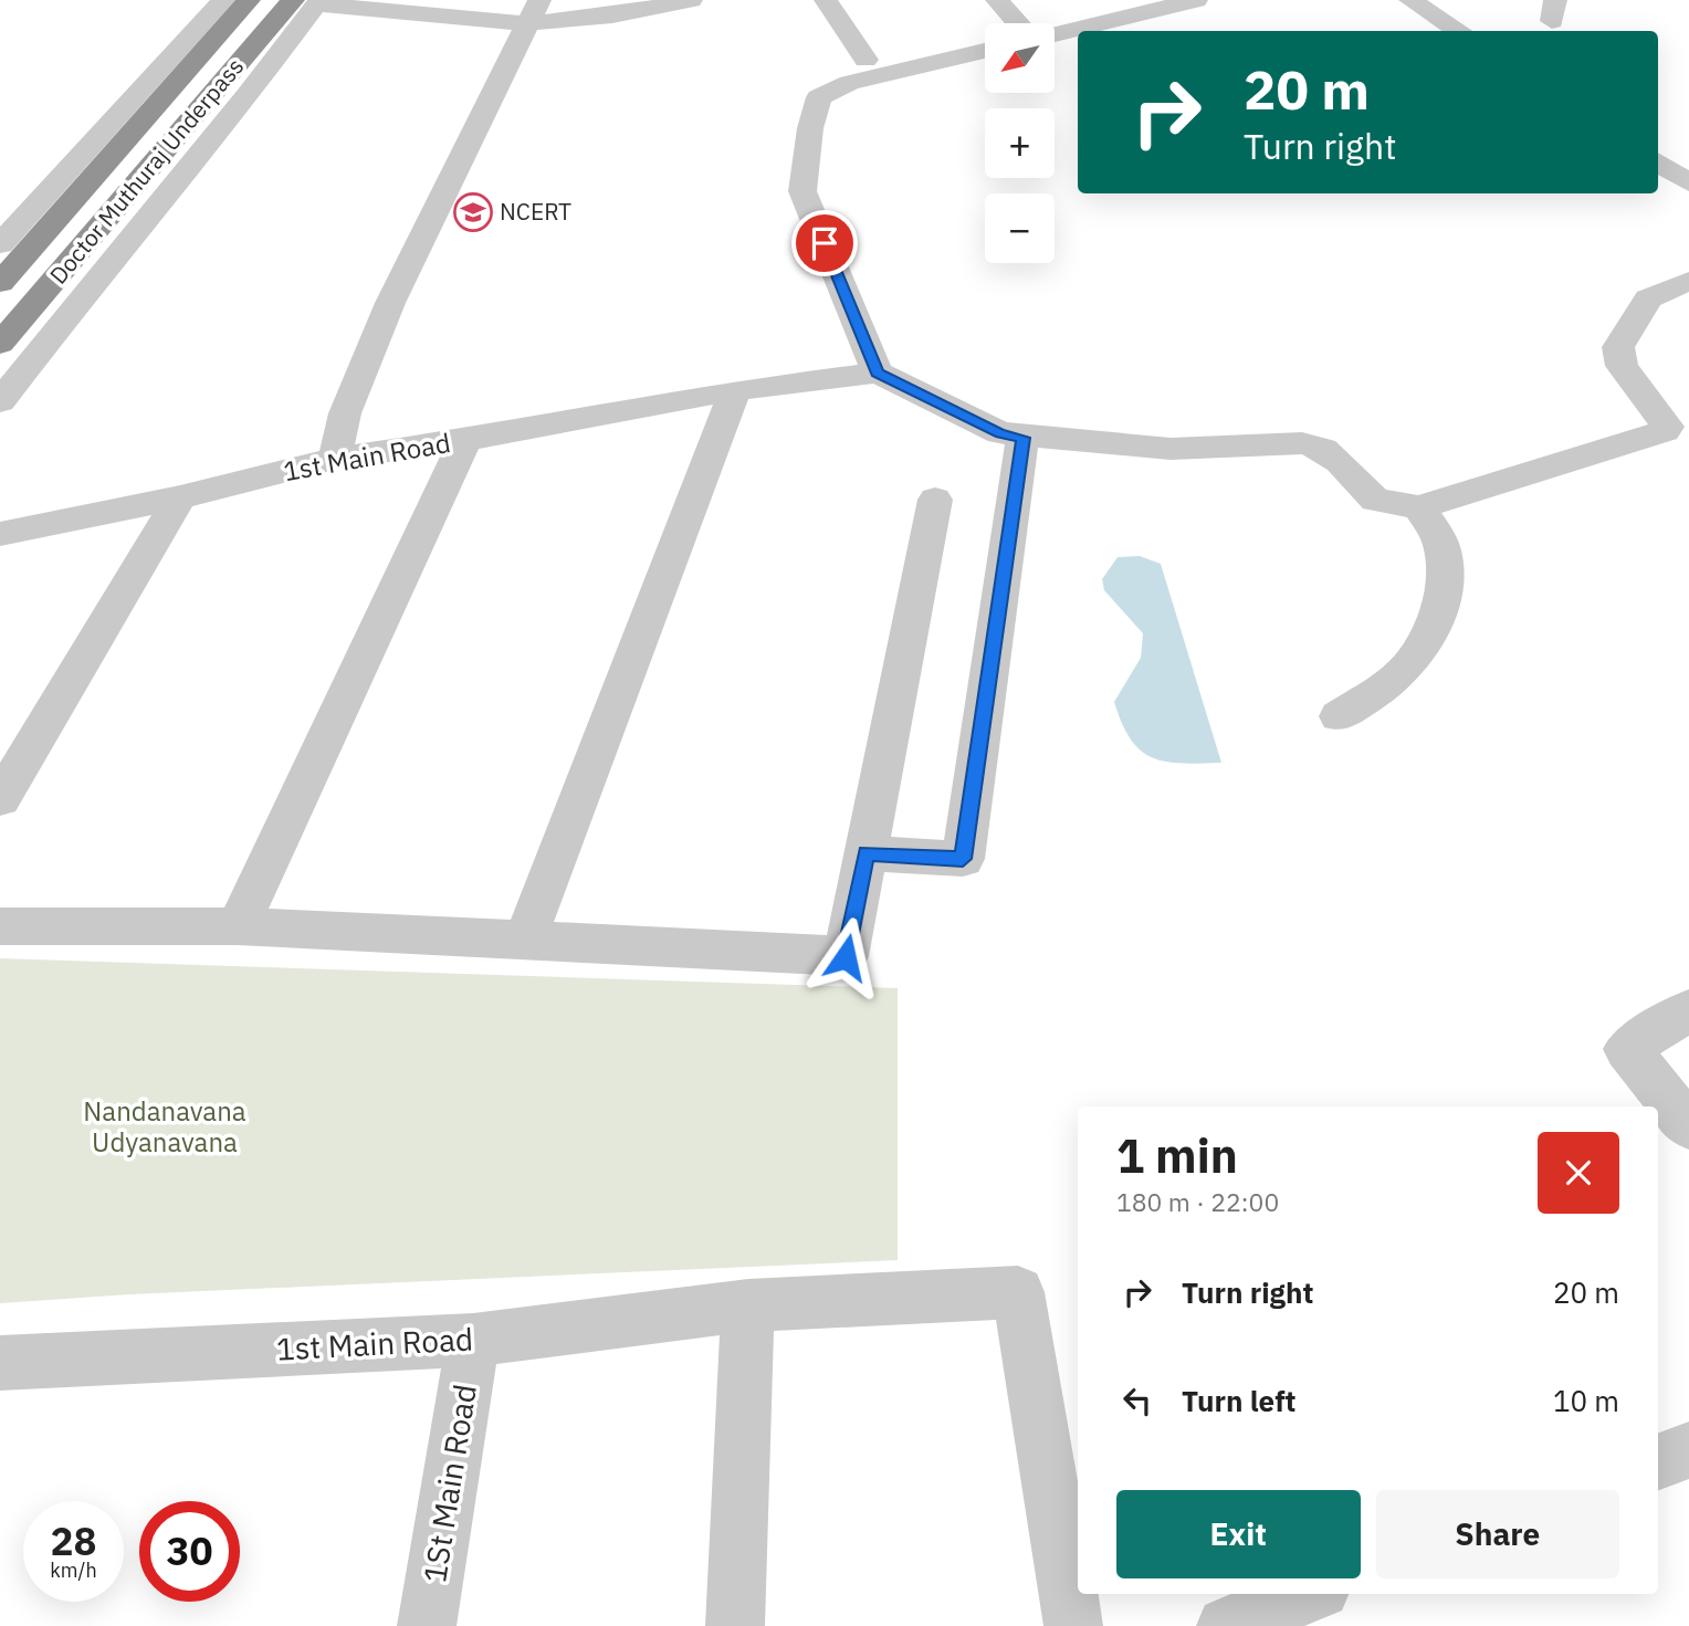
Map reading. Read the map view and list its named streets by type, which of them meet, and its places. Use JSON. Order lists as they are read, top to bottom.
{
  "streets": {
    "highway": ["Doctor Muthuraj Underpass"],
    "street": ["1st Main Road", "1St Main Road"]
  },
  "crossings": [
    ["1st Main Road", "1St Main Road"]
  ],
  "parks": ["Nandanavana Udyanavana"],
  "places": {
    "school or university": ["NCERT"]
  },
  "north": "bottom left",
  "page": {
    "map_buttons": ["+", "−"],
    "turn": ["20 m", "Turn right"],
    "heading": ["1 min", "180 m · 22:00"],
    "list": [
      {
        "name": "Turn right",
        "value": "20 m"
      },
      {
        "name": "Turn left",
        "value": "10 m"
      }
    ],
    "buttons": ["Exit", "Share"],
    "speed": "28 km/h",
    "limit": "30"
  }
}
